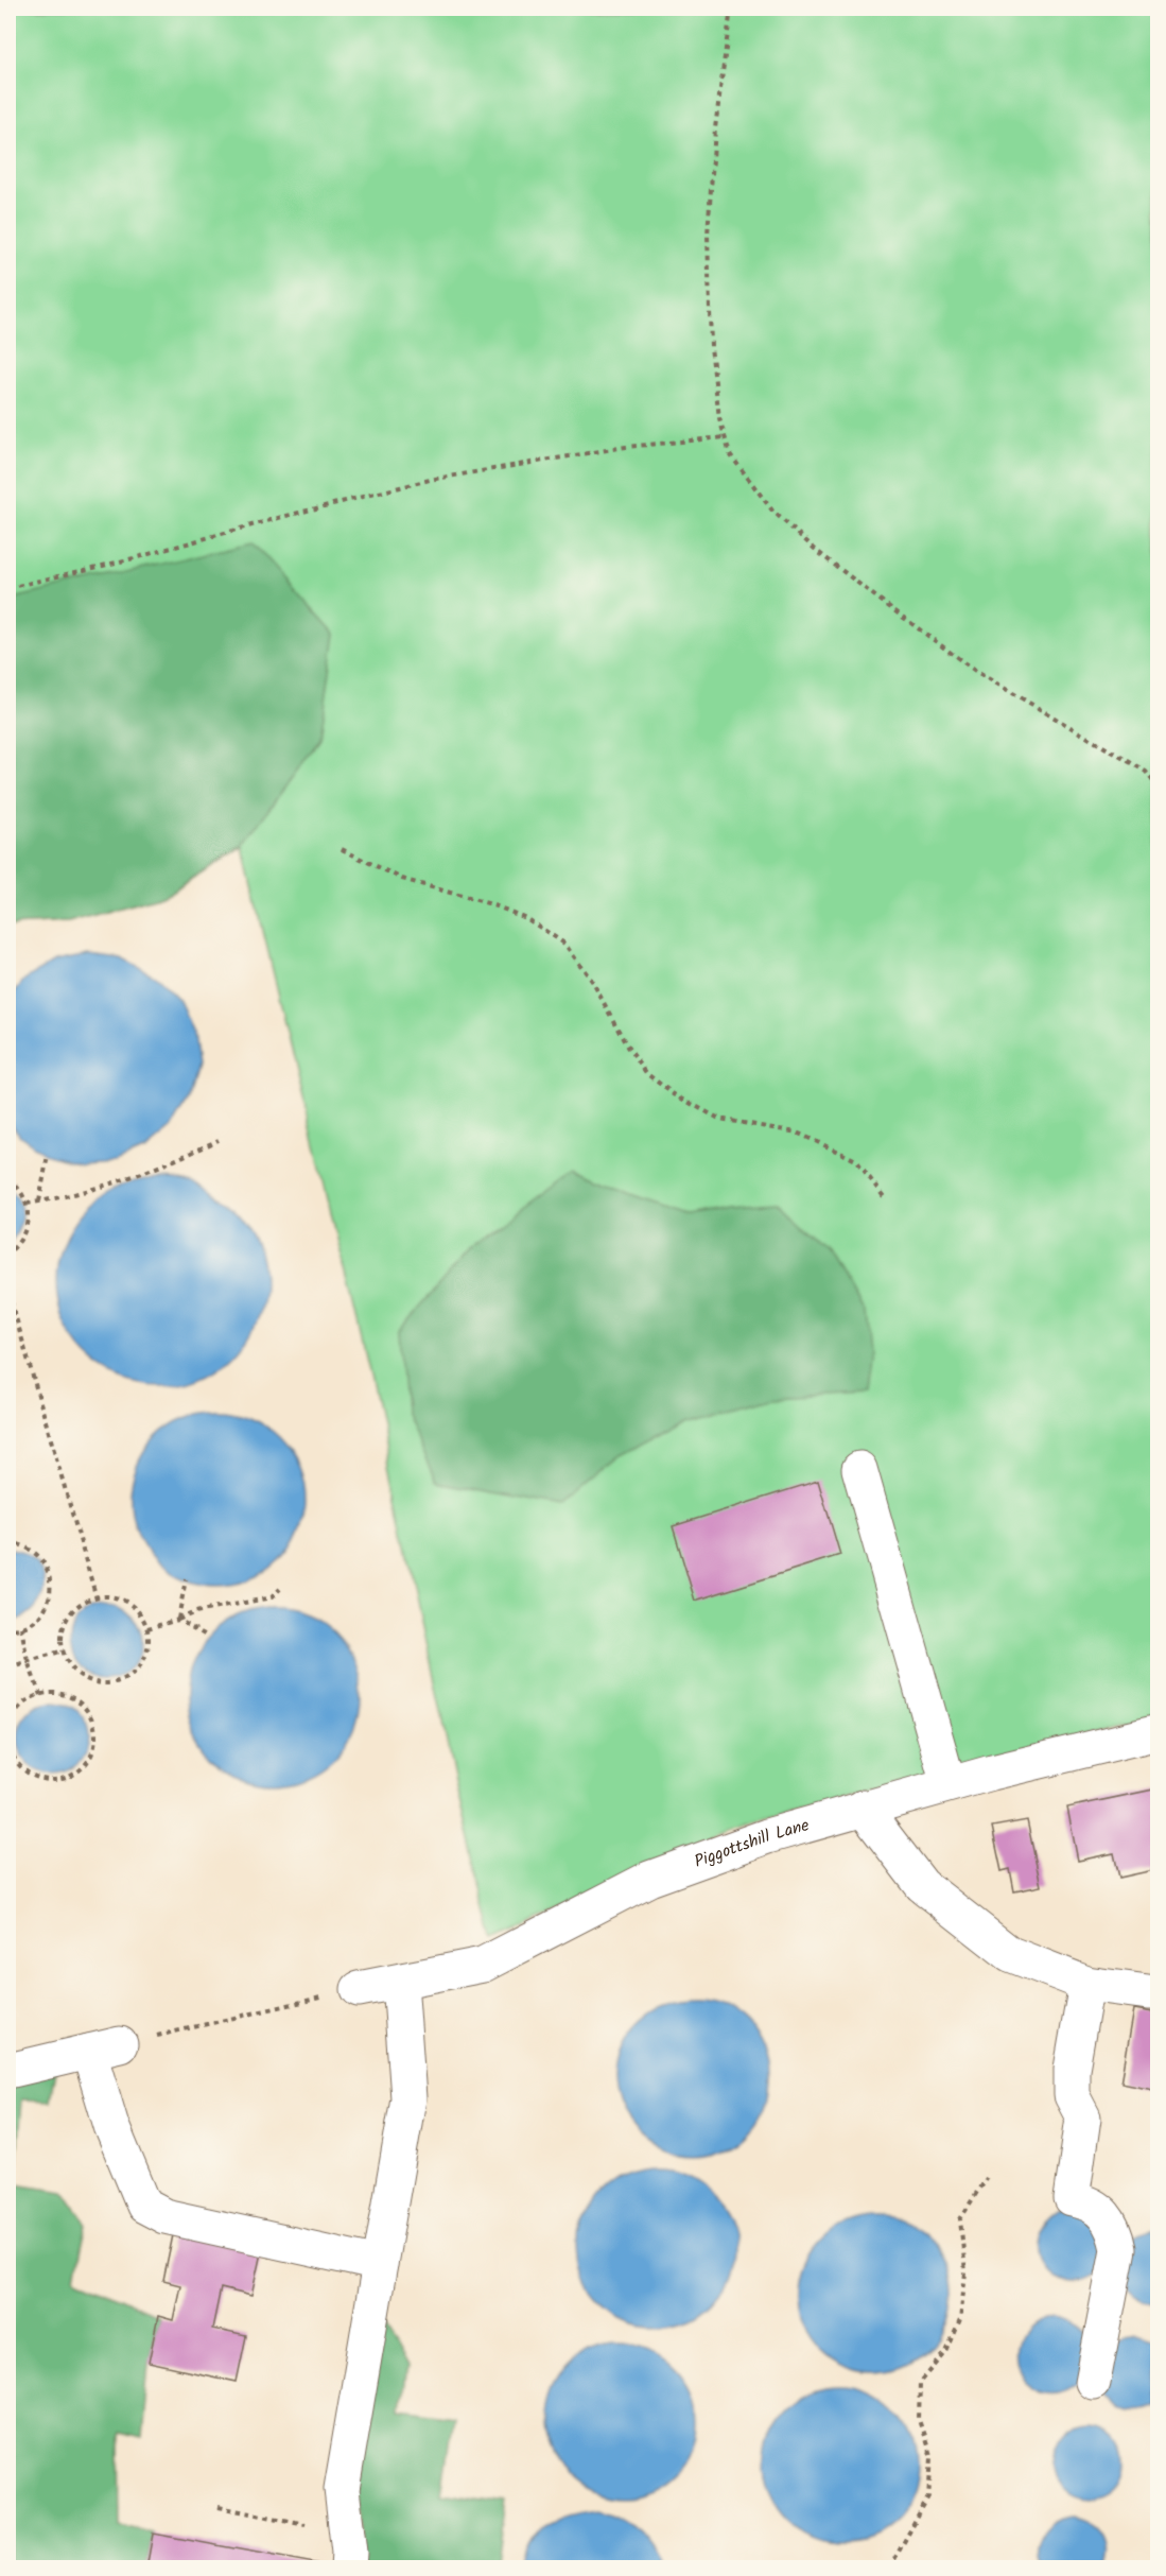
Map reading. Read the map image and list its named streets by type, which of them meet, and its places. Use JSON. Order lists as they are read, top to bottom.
{
  "streets": {
    "street": ["Piggottshill Lane"]
  }
}
